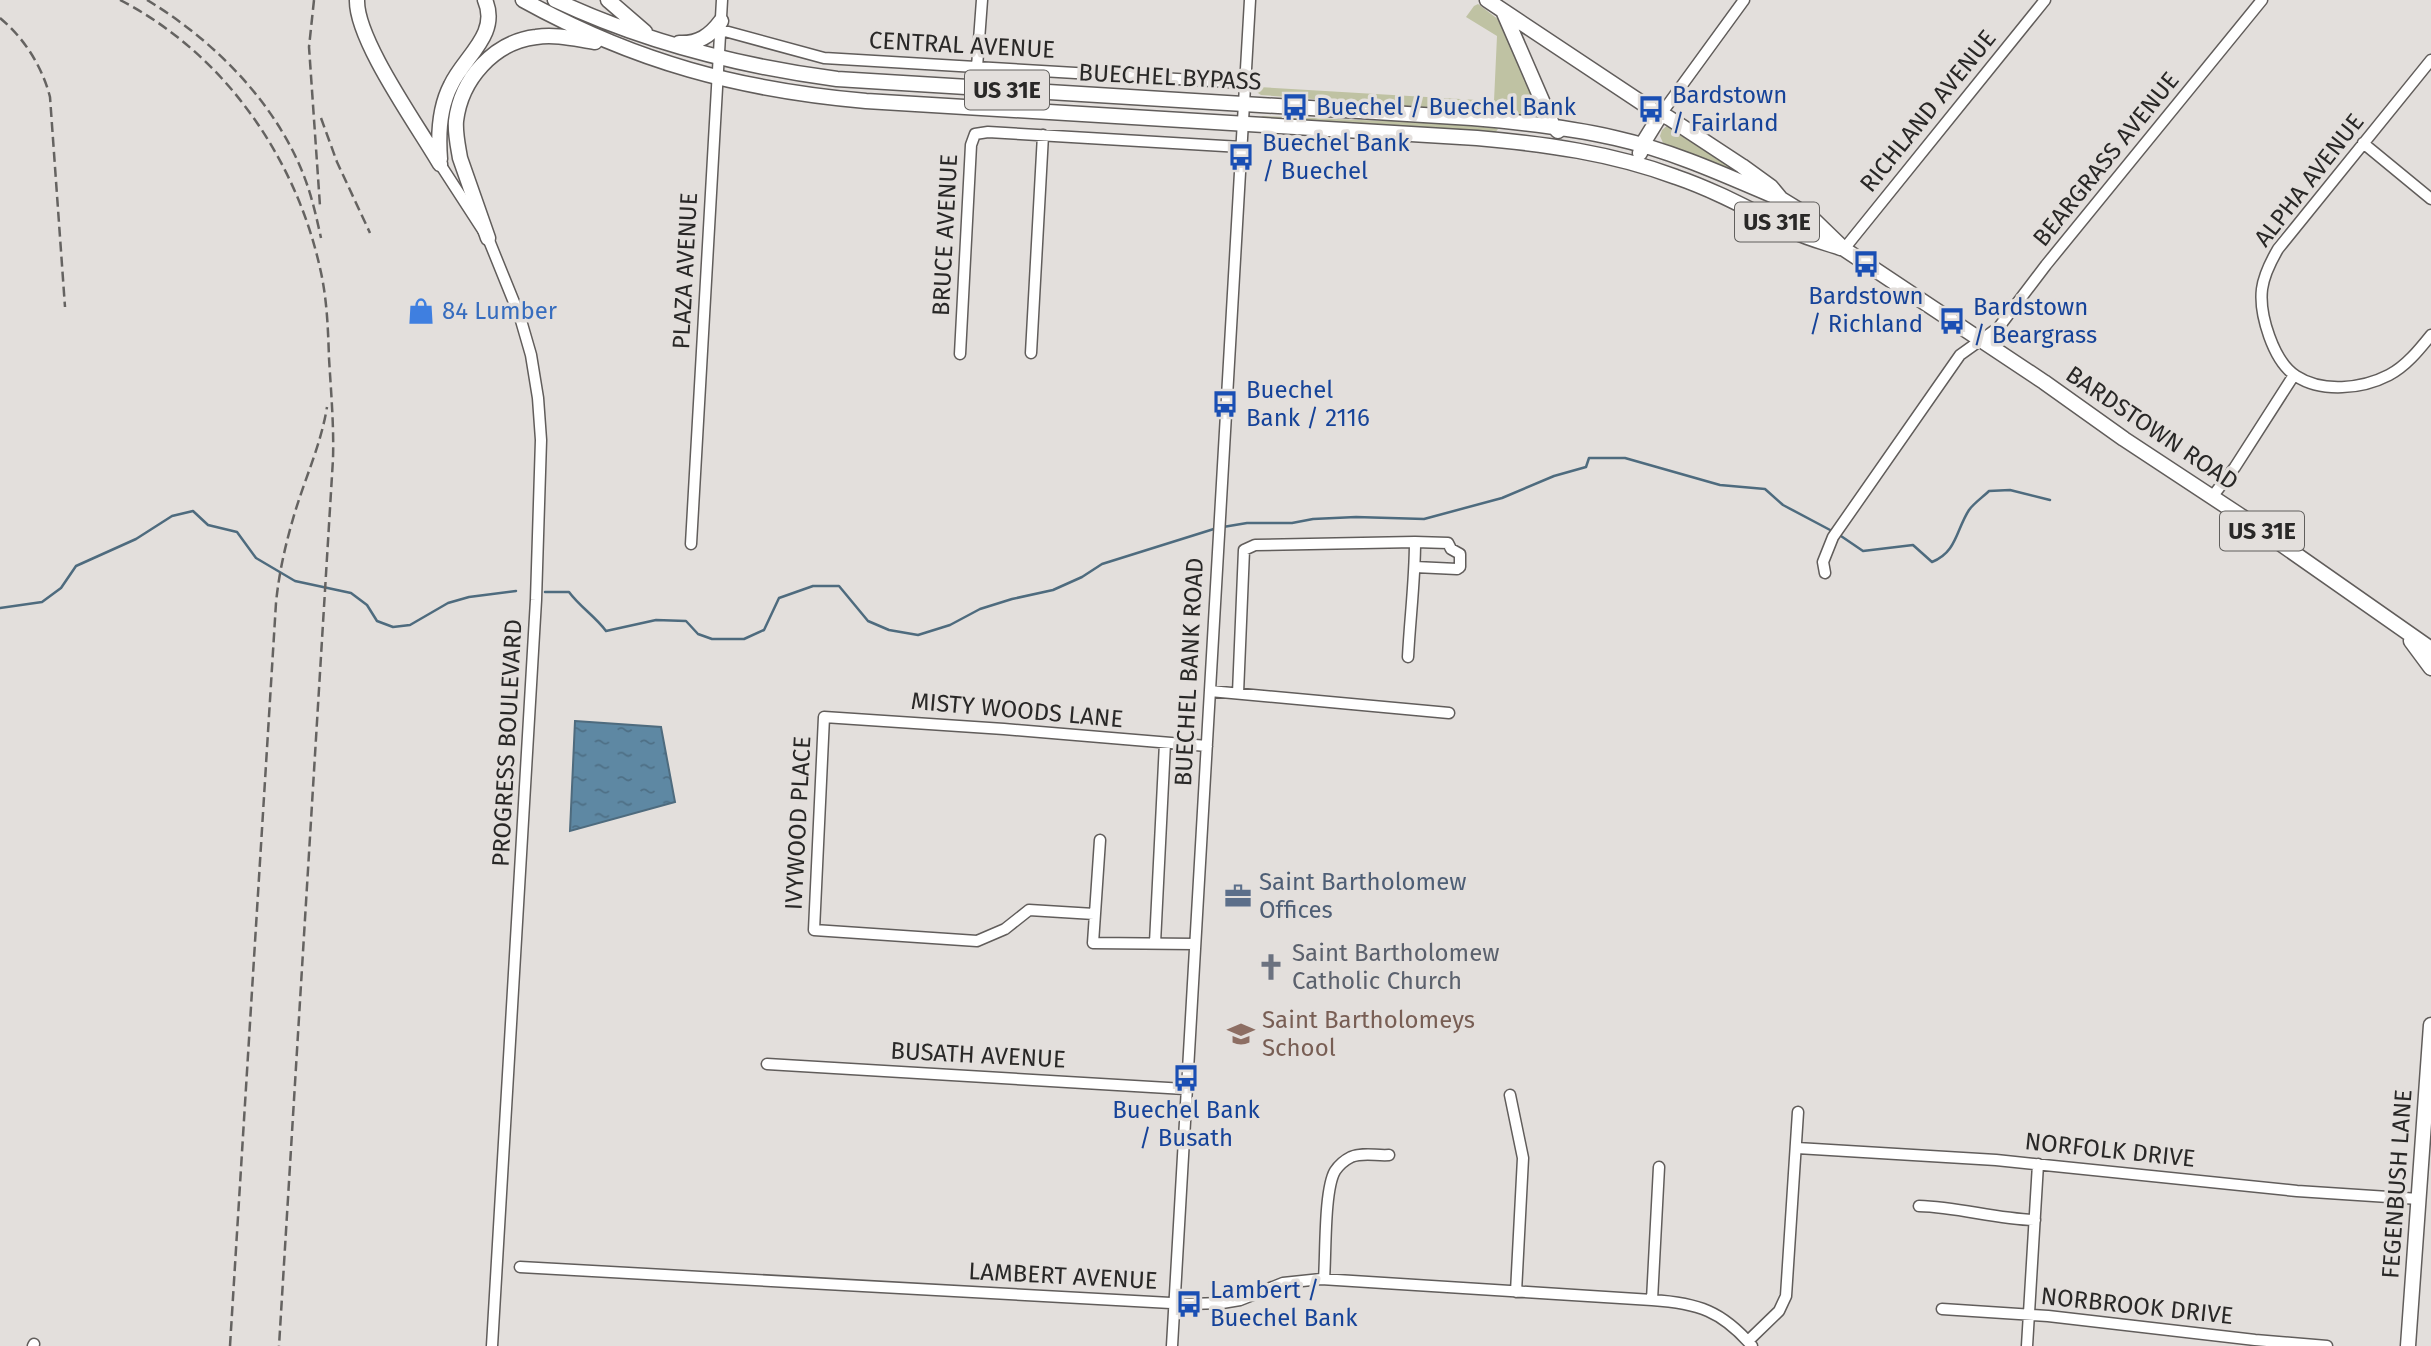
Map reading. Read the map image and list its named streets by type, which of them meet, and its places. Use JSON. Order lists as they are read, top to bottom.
{
  "streets": {
    "main road": [
      "BUECHEL BYPASS",
      "US 31E",
      "BARDSTOWN ROAD",
      "FEGENBUSH LANE"
    ],
    "street": [
      "CENTRAL AVENUE",
      "RICHLAND AVENUE",
      "BEARGRASS AVENUE",
      "ALPHA AVENUE",
      "BRUCE AVENUE",
      "PLAZA AVENUE",
      "BUECHEL BANK ROAD",
      "MISTY WOODS LANE",
      "PROGRESS BOULEVARD",
      "IVYWOOD PLACE",
      "BUSATH AVENUE",
      "NORFOLK DRIVE",
      "LAMBERT AVENUE",
      "NORBROOK DRIVE"
    ]
  },
  "crossings": [
    ["CENTRAL AVENUE", "PLAZA AVENUE"],
    ["CENTRAL AVENUE", "BUECHEL BANK ROAD"],
    ["BUECHEL BYPASS", "PLAZA AVENUE"],
    ["BUECHEL BYPASS", "BARDSTOWN ROAD"],
    ["BUECHEL BYPASS", "BUECHEL BANK ROAD"],
    ["RICHLAND AVENUE", "BARDSTOWN ROAD"],
    ["BEARGRASS AVENUE", "BARDSTOWN ROAD"],
    ["BRUCE AVENUE", "BUECHEL BANK ROAD"],
    ["BUECHEL BANK ROAD", "MISTY WOODS LANE"],
    ["BUECHEL BANK ROAD", "BUSATH AVENUE"],
    ["BUECHEL BANK ROAD", "LAMBERT AVENUE"],
    ["MISTY WOODS LANE", "IVYWOOD PLACE"],
    ["NORFOLK DRIVE", "FEGENBUSH LANE"]
  ],
  "places": {
    "bus stop": [
      "Buechel / Buechel Bank",
      "Bardstown / Fairland",
      "Buechel Bank / Buechel",
      "Bardstown / Richland",
      "Bardstown / Beargrass",
      "Buechel Bank / 2116",
      "Buechel Bank / Busath",
      "Lambert / Buechel Bank"
    ],
    "shop": ["84 Lumber"],
    "office": ["Saint Bartholomew Offices"],
    "church": ["Saint Bartholomew Catholic Church"],
    "school or university": ["Saint Bartholomeys School"]
  }
}
